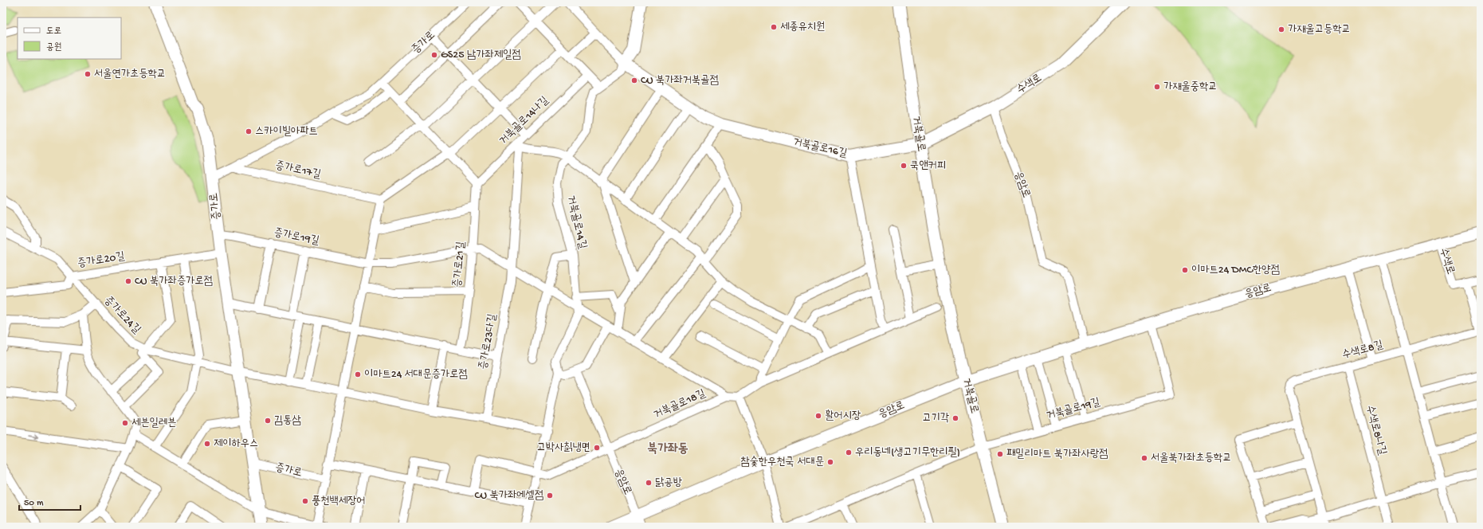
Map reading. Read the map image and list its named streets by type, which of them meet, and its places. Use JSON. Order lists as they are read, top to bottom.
{
  "streets": {
    "main road": [
      "증가로",
      "수색로",
      "거북골로",
      "거북골로16길",
      "응암로"
    ],
    "street": [
      "거북골로14나길",
      "증가로17길",
      "거북골로14길",
      "증가로19길",
      "증가로20길",
      "증가로21길",
      "증가로24길",
      "증가로23다길",
      "수색로8길",
      "거북골로18길",
      "거북골로19길",
      "수색로8나길"
    ]
  },
  "crossings": [
    ["증가로", "증가로17길"],
    ["증가로", "증가로19길"],
    ["증가로", "증가로20길"],
    ["증가로", "증가로24길"],
    ["수색로", "거북골로"],
    ["수색로", "거북골로16길"],
    ["수색로", "응암로"],
    ["수색로", "수색로8길"],
    ["거북골로14나길", "증가로21길"],
    ["거북골로14나길", "증가로23다길"],
    ["거북골로", "거북골로16길"],
    ["거북골로", "응암로"],
    ["거북골로", "거북골로19길"],
    ["거북골로16길", "거북골로14길"],
    ["응암로", "거북골로18길"],
    ["응암로", "거북골로19길"],
    ["거북골로14길", "증가로24길"],
    ["거북골로14길", "거북골로18길"],
    ["증가로20길", "증가로24길"],
    ["증가로24길", "증가로23다길"],
    ["수색로8길", "수색로8나길"]
  ],
  "districts": ["북가좌동"],
  "places": [
    "세종유치원",
    "가재울고등학교",
    "GS25 남가좌제일점",
    "서울연가초등학교",
    "CU 북가좌거북골점",
    "가재울중학교",
    "스카이빌아파트",
    "쿡앤커피",
    "이마트24 DMC한양점",
    "CU 북가좌증가로점",
    "이마트24 서대문증가로점",
    "활어시장",
    "고기각",
    "김통삼",
    "세븐일레븐",
    "제이하우스",
    "고박사칡냉면",
    "우리동네(생고기무한리필)",
    "패밀리마트 북가좌사랑점",
    "서울북가좌초등학교",
    "참숯한우천국 서대문",
    "닭공방",
    "CU 북가좌에셀점",
    "풍천백세장어"
  ],
  "legend": ["도로", "공원"],
  "scale_bar": "50 m"
}
